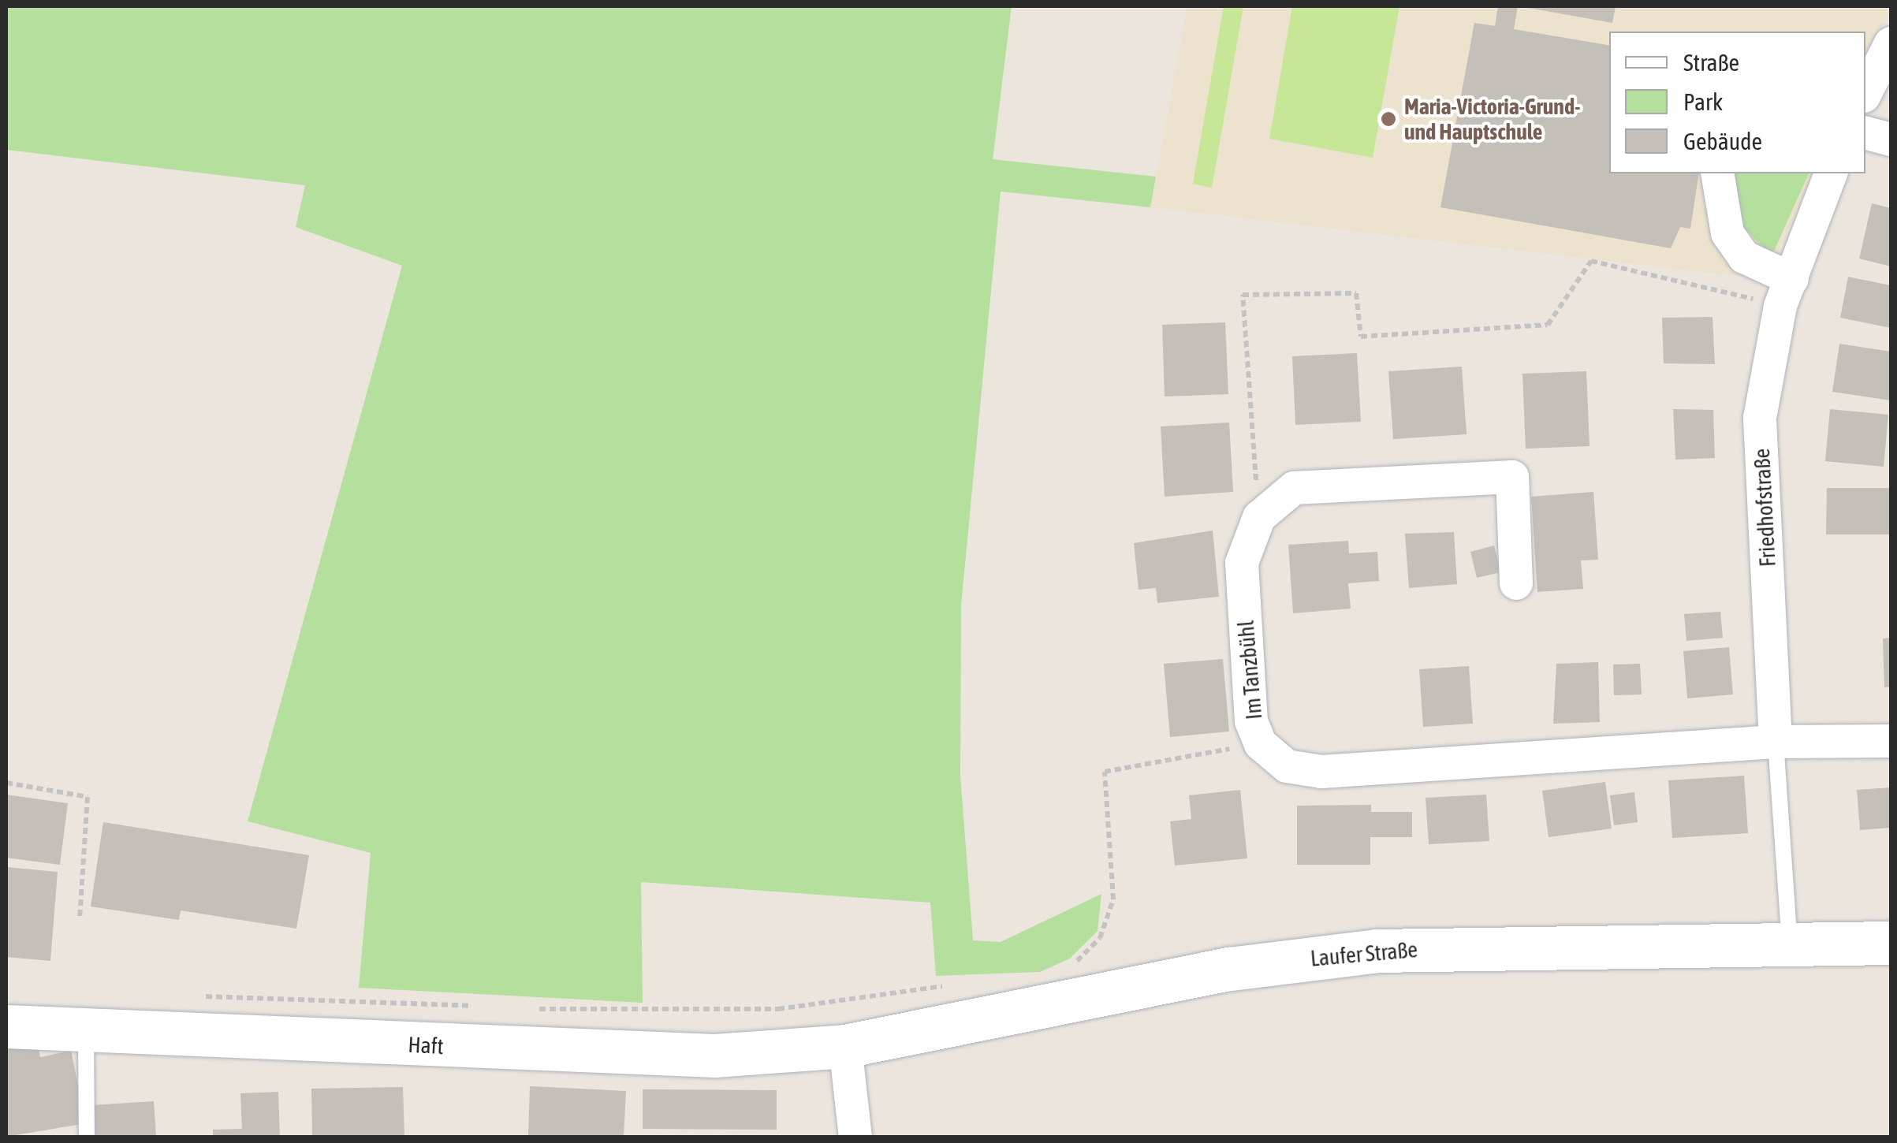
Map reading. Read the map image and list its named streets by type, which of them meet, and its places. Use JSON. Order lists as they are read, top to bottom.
{
  "streets": {
    "main road": ["Laufer Straße", "Haft"],
    "street": ["Friedhofstraße", "Im Tanzbühl"]
  },
  "crossings": [
    ["Friedhofstraße", "Im Tanzbühl"],
    ["Laufer Straße", "Haft"]
  ],
  "places": ["Maria-Victoria-Grund- und Hauptschule"],
  "legend": ["Straße", "Park", "Gebäude"]
}
